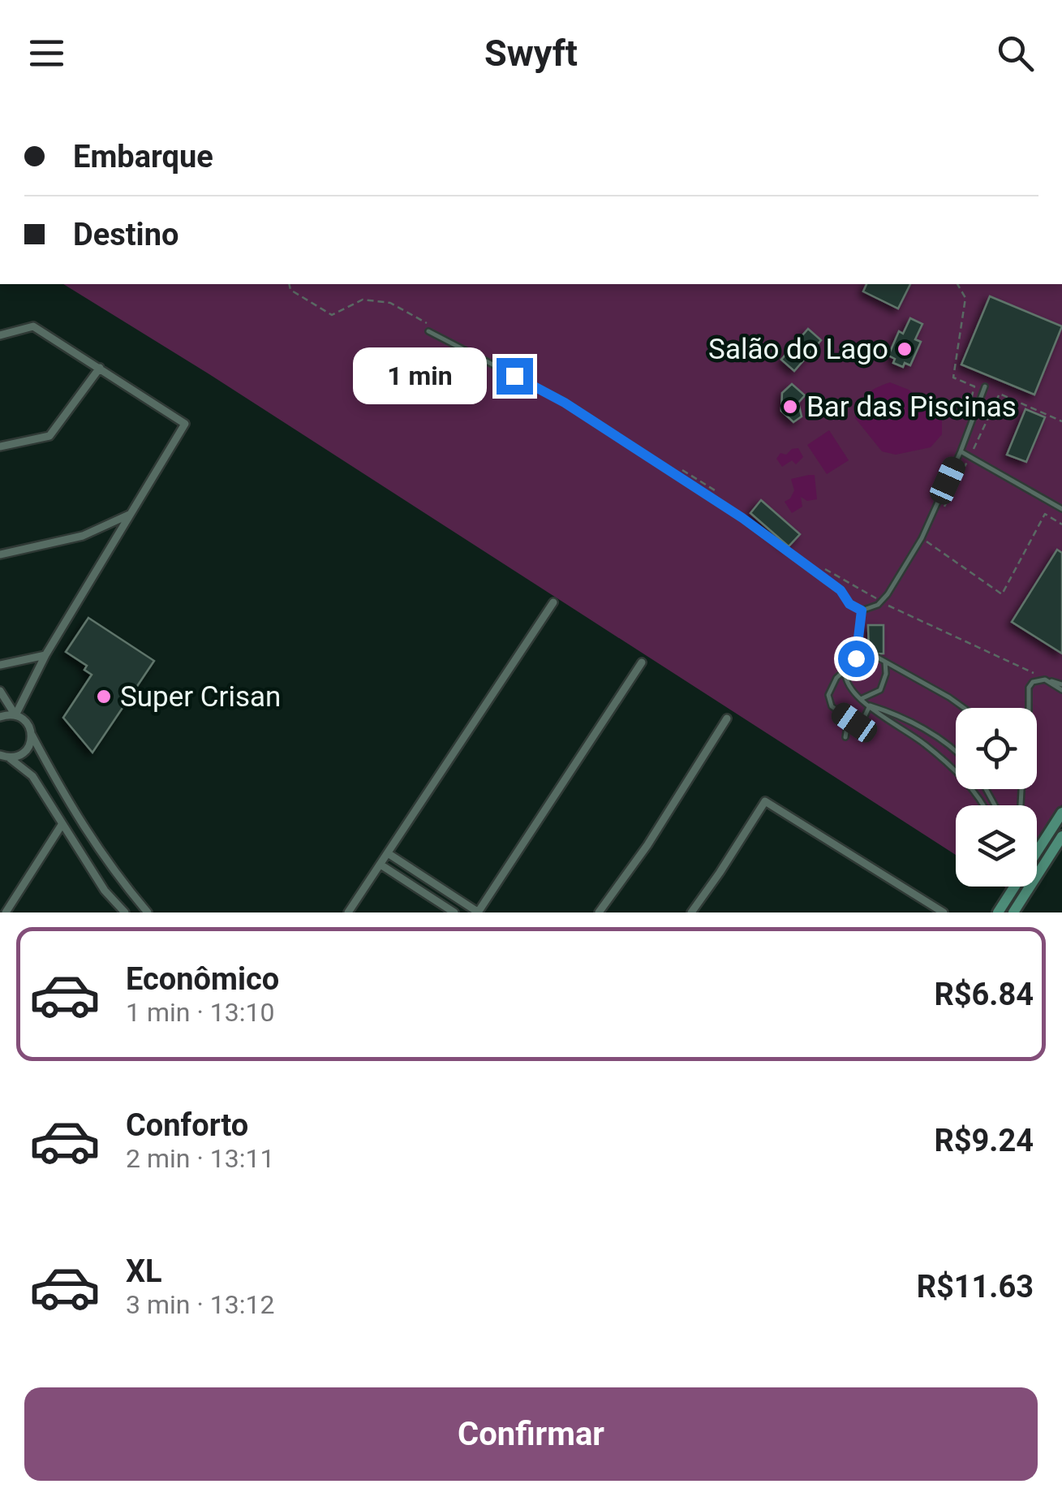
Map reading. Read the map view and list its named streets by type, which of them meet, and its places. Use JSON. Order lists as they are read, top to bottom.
{
  "places": ["Salão do Lago", "Bar das Piscinas", "Super Crisan"],
  "page": {
    "header": "Swyft",
    "banner": ["Embarque", "Destino"],
    "bubble": "1 min",
    "list": [
      {
        "name": "Econômico",
        "note": "1 min · 13:10",
        "value": "R$6.84"
      },
      {
        "name": "Conforto",
        "note": "2 min · 13:11",
        "value": "R$9.24"
      },
      {
        "name": "XL",
        "note": "3 min · 13:12",
        "value": "R$11.63"
      }
    ],
    "buttons": "Confirmar"
  }
}
